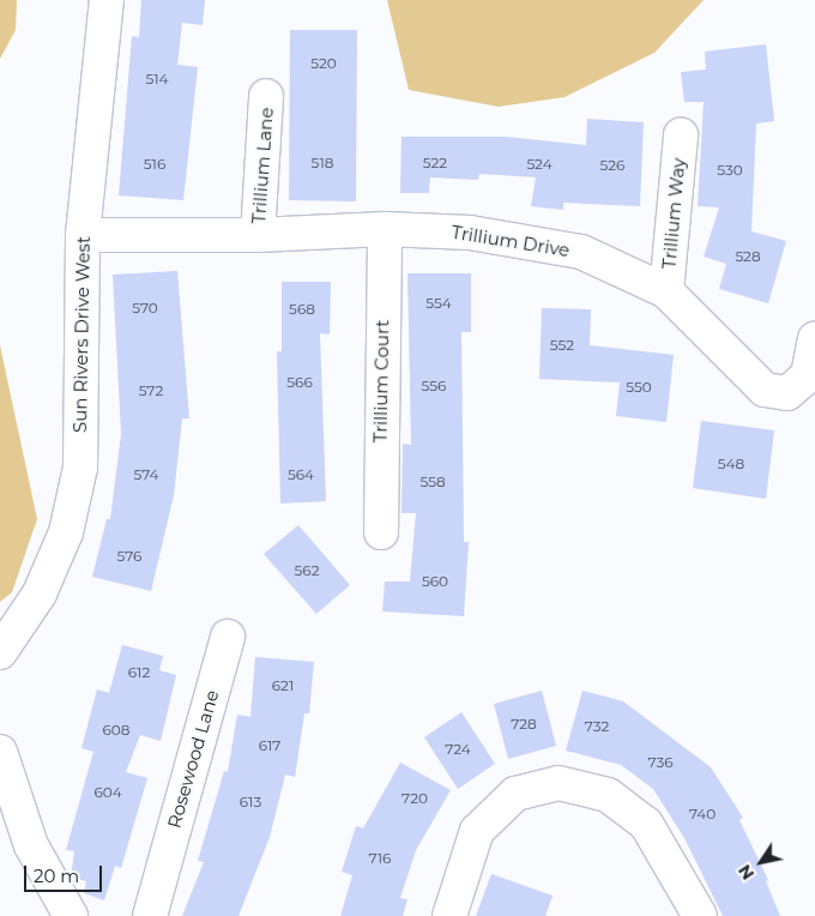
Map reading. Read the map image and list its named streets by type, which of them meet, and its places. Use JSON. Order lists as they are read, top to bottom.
{
  "streets": {
    "street": [
      "Trillium Lane",
      "Trillium Way",
      "Trillium Drive",
      "Sun Rivers Drive West",
      "Trillium Court",
      "Rosewood Lane"
    ]
  },
  "crossings": [
    ["Trillium Lane", "Trillium Drive"],
    ["Trillium Way", "Trillium Drive"],
    ["Trillium Drive", "Sun Rivers Drive West"],
    ["Trillium Drive", "Trillium Court"]
  ],
  "house_numbers": [
    "520",
    "514",
    "518",
    "522",
    "516",
    "524",
    "526",
    "530",
    "528",
    "554",
    "570",
    "568",
    "552",
    "566",
    "556",
    "550",
    "572",
    "548",
    "574",
    "564",
    "558",
    "576",
    "562",
    "560",
    "612",
    "621",
    "728",
    "732",
    "608",
    "617",
    "724",
    "736",
    "604",
    "720",
    "613",
    "740",
    "716"
  ],
  "scale_bar": "20 m",
  "north": "bottom left"
}
